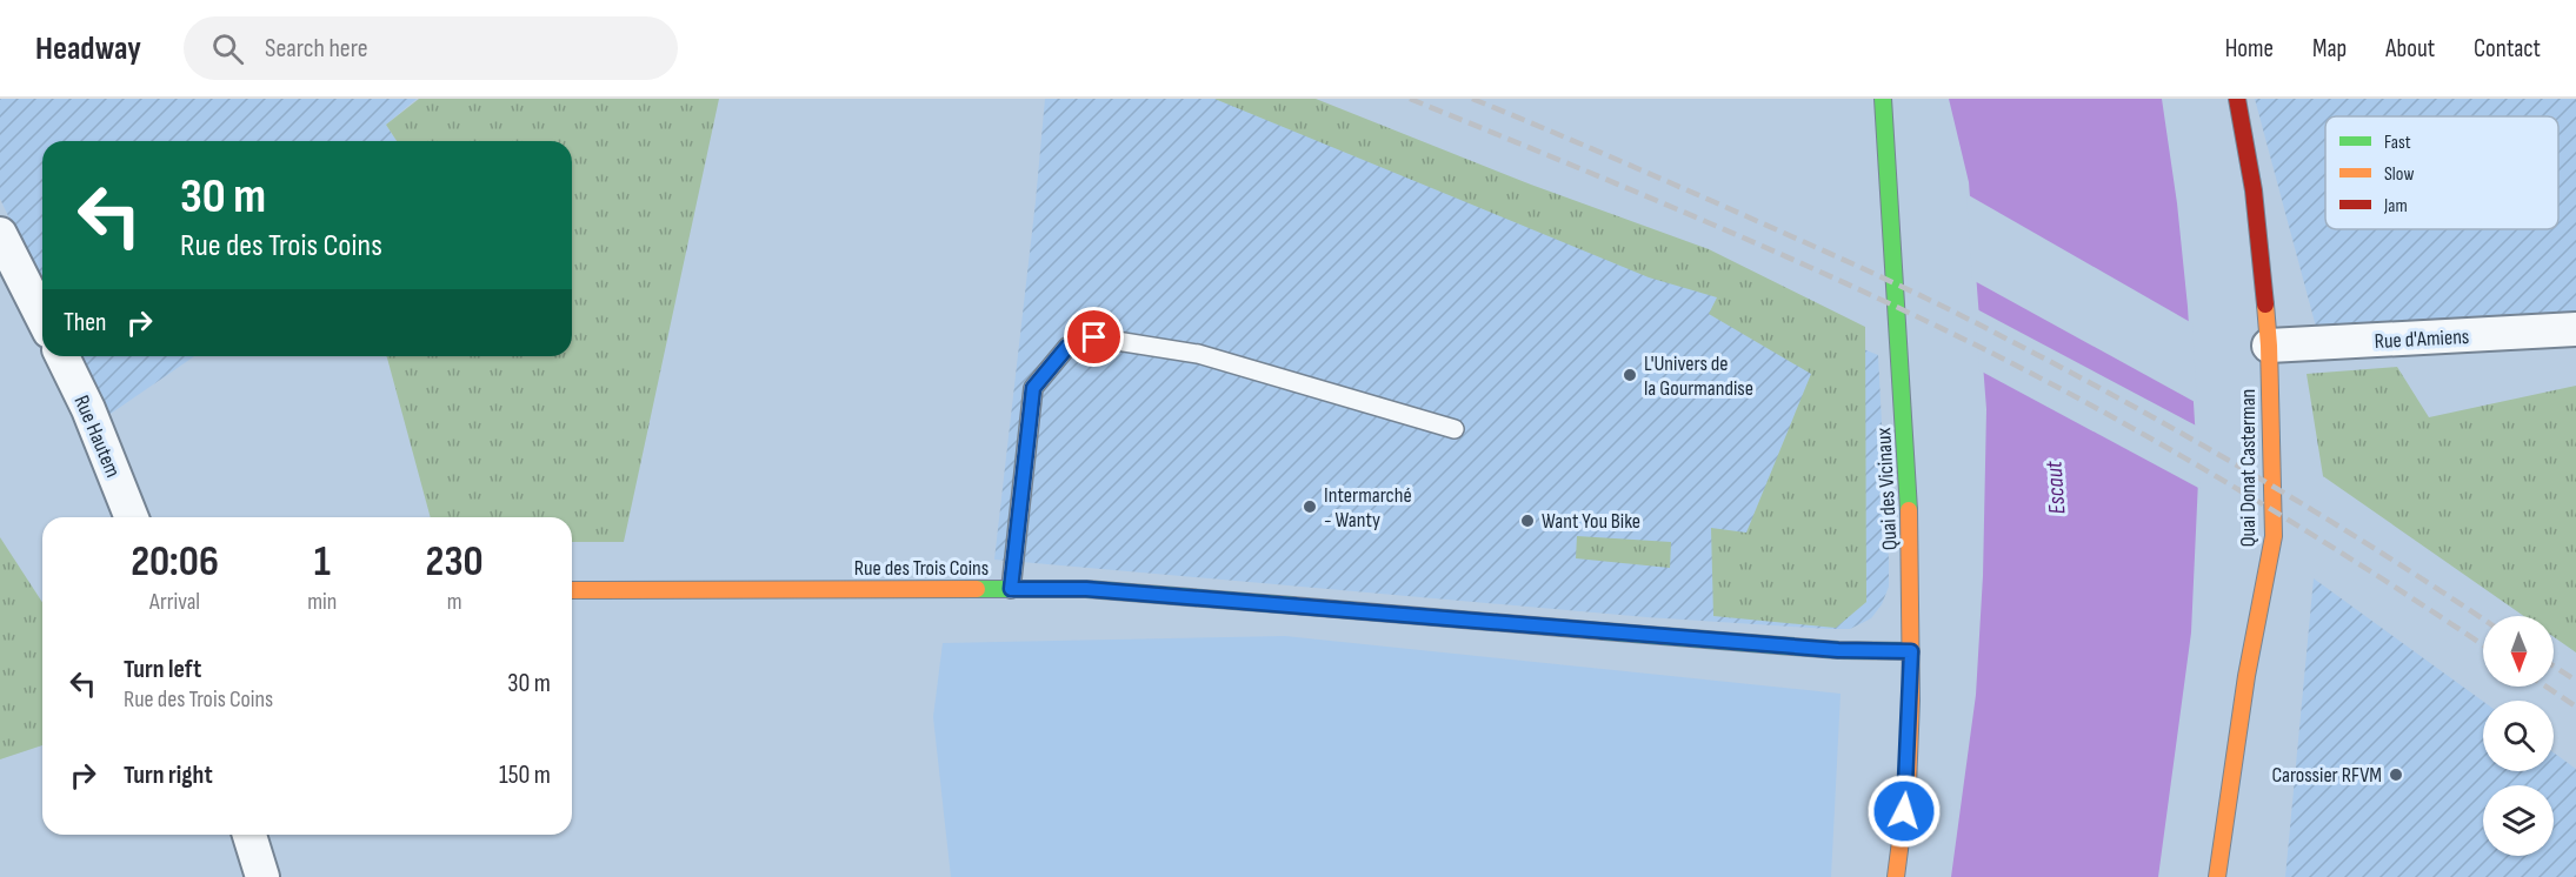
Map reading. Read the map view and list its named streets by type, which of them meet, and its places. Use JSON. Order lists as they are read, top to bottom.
{
  "streets": {
    "street": [
      "Rue d'Amiens",
      "Rue Hautem",
      "Quai Donat Casterman",
      "Quai des Vicinaux",
      "Rue des Trois Coins"
    ]
  },
  "crossings": [
    ["Rue d'Amiens", "Quai Donat Casterman"],
    ["Quai des Vicinaux", "Rue des Trois Coins"]
  ],
  "water": ["Escaut"],
  "places": [
    "L'Univers de la Gourmandise",
    "Intermarché - Wanty",
    "Want You Bike",
    "Carossier RFVM"
  ],
  "legend": ["Fast", "Slow", "Jam"],
  "north": "bottom",
  "page": {
    "header": "Headway",
    "search": "Search here",
    "nav": [
      "Home",
      "Map",
      "About",
      "Contact"
    ],
    "turn": ["30 m", "Rue des Trois Coins"],
    "then": "Then",
    "eta": [
      "20:06",
      "Arrival",
      "1",
      "min",
      "230",
      "m"
    ],
    "list": [
      {
        "name": "Turn left",
        "note": "Rue des Trois Coins",
        "value": "30 m"
      },
      {
        "name": "Turn right",
        "value": "150 m"
      }
    ]
  }
}
